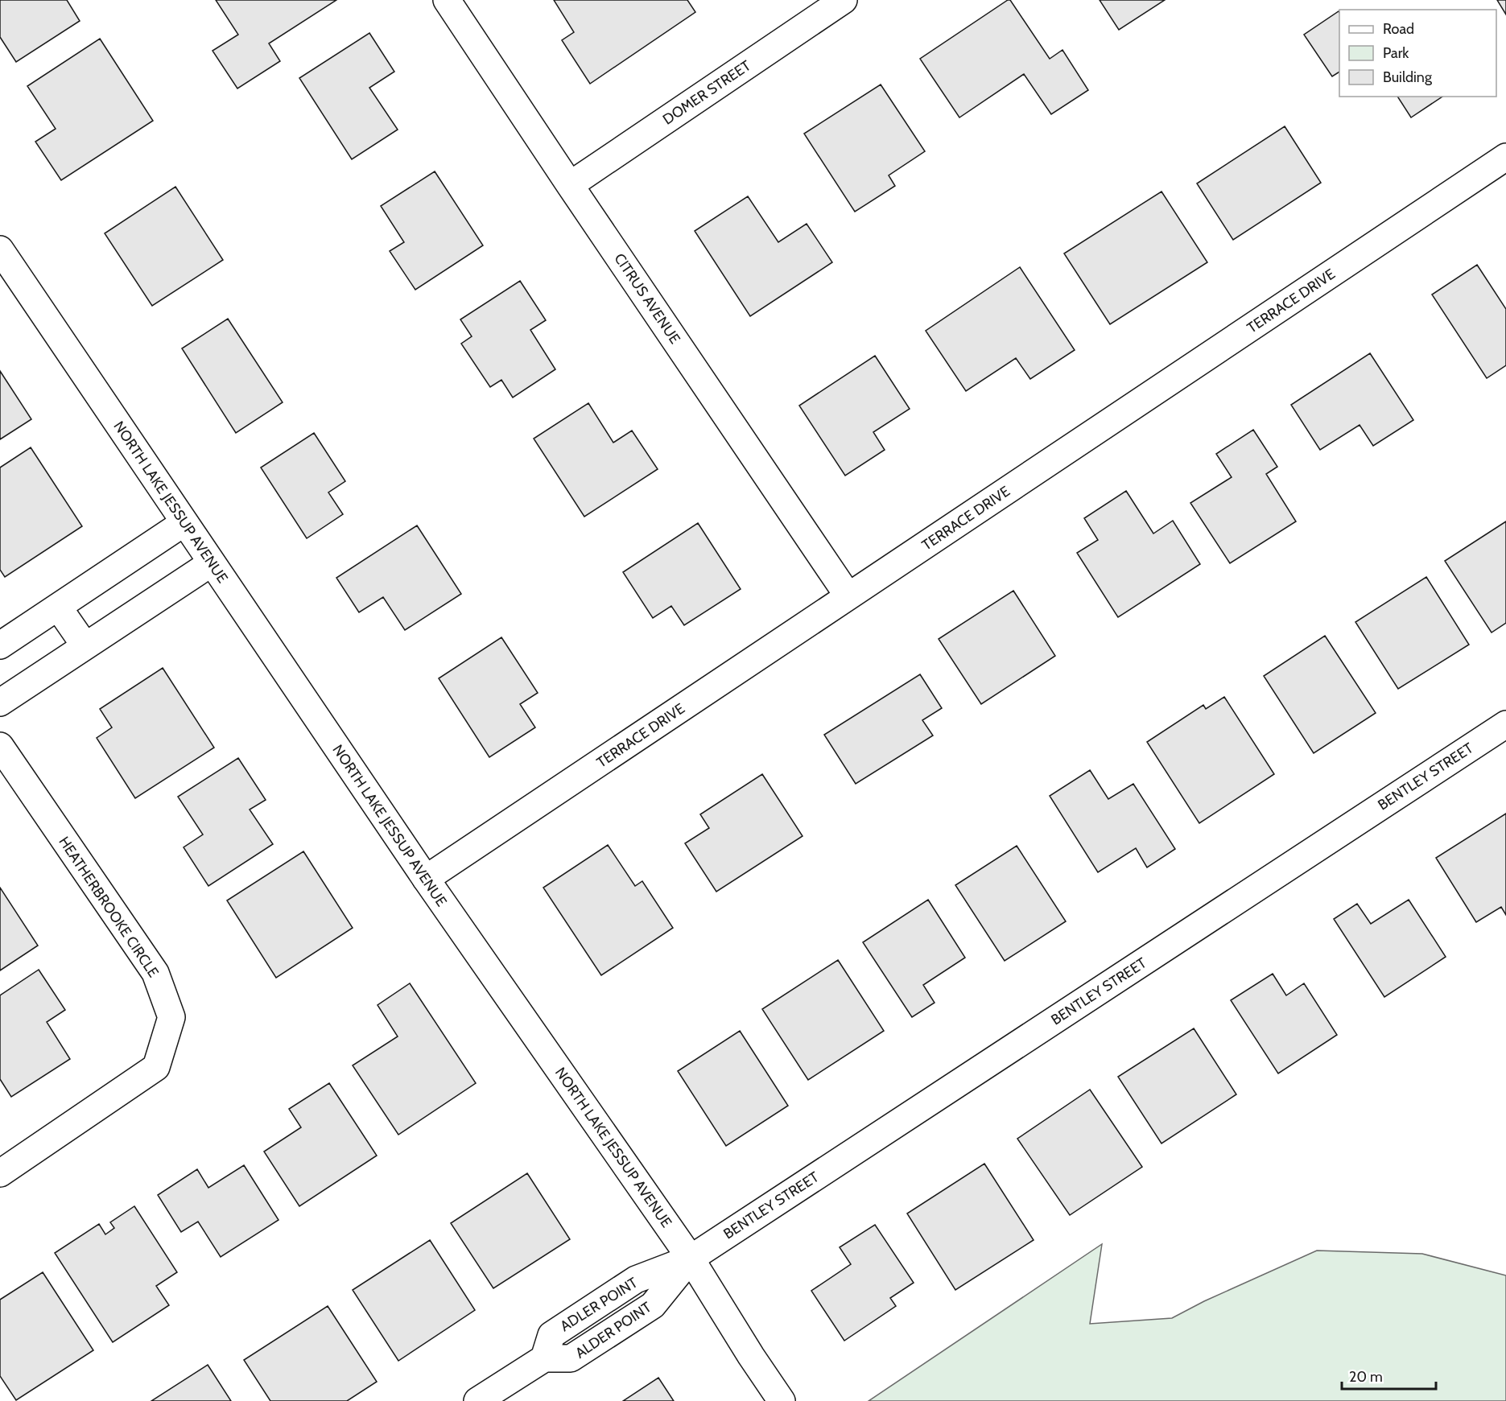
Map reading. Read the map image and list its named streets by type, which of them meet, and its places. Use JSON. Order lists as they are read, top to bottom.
{
  "streets": {
    "street": [
      "DOMER STREET",
      "CITRUS AVENUE",
      "TERRACE DRIVE",
      "NORTH LAKE JESSUP AVENUE",
      "BENTLEY STREET",
      "HEATHERBROOKE CIRCLE",
      "ADLER POINT"
    ]
  },
  "crossings": [
    ["DOMER STREET", "CITRUS AVENUE"],
    ["CITRUS AVENUE", "TERRACE DRIVE"],
    ["TERRACE DRIVE", "NORTH LAKE JESSUP AVENUE"],
    ["NORTH LAKE JESSUP AVENUE", "BENTLEY STREET"],
    ["NORTH LAKE JESSUP AVENUE", "ADLER POINT"],
    ["BENTLEY STREET", "ADLER POINT"]
  ],
  "legend": ["Road", "Park", "Building"],
  "scale_bar": "20 m"
}
